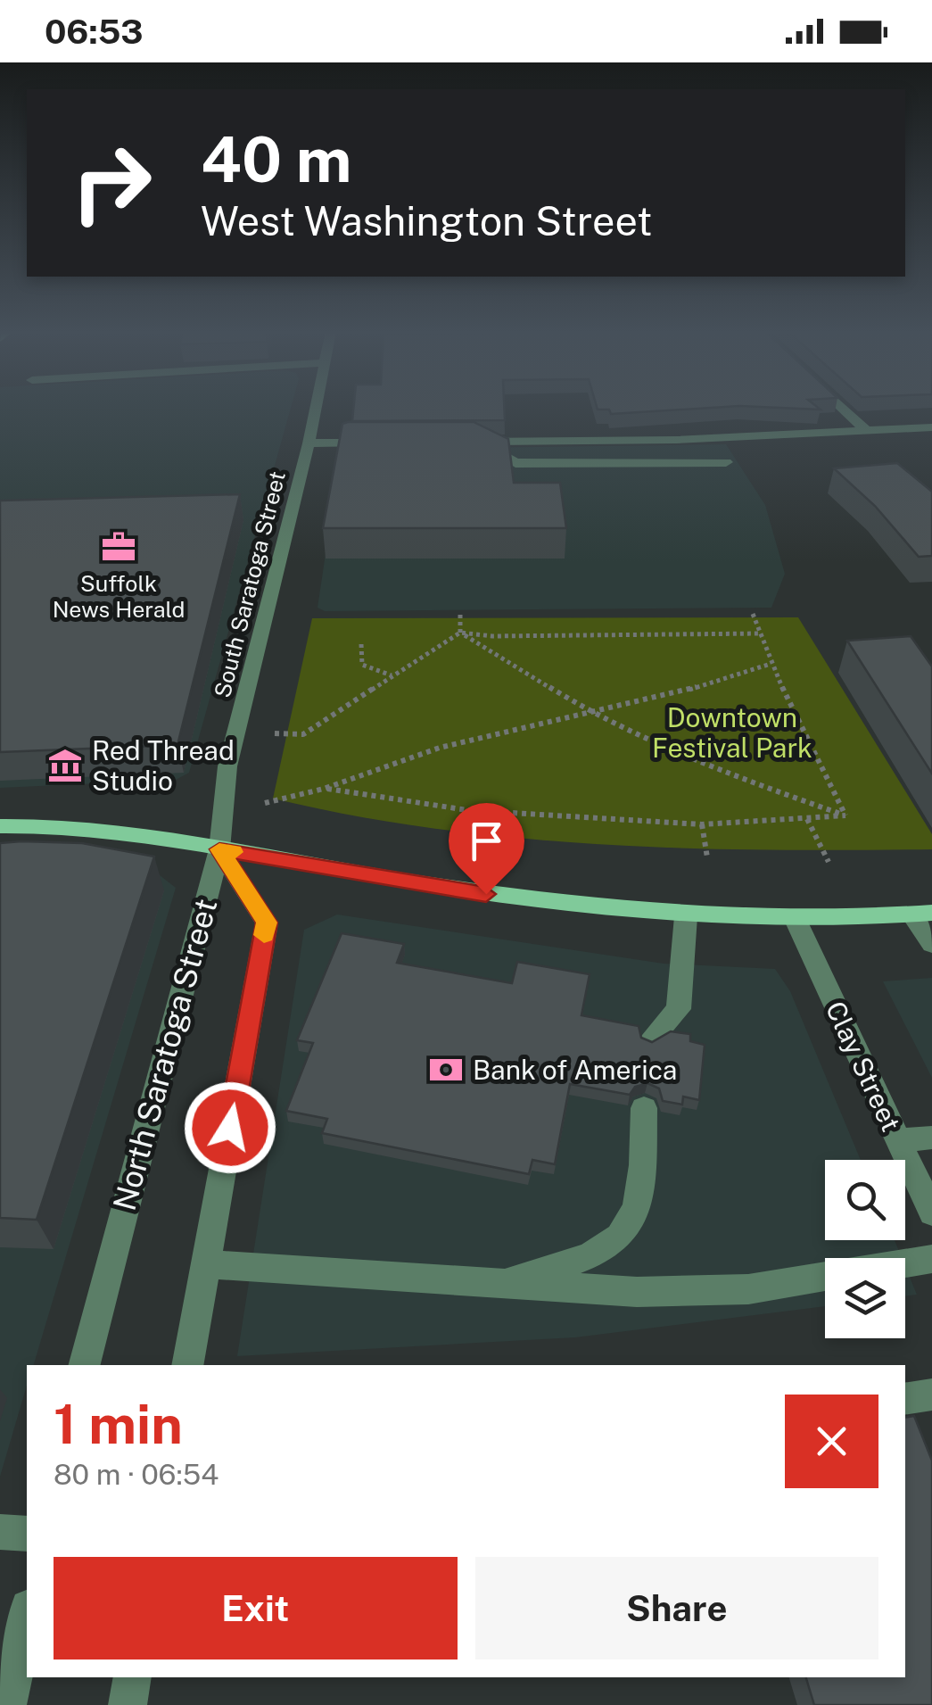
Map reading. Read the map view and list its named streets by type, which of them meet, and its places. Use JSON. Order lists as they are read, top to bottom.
{
  "streets": {
    "street": ["South Saratoga Street", "North Saratoga Street", "Clay Street"]
  },
  "crossings": [
    ["South Saratoga Street", "North Saratoga Street"]
  ],
  "parks": ["Downtown Festival Park"],
  "places": {
    "office": ["Suffolk News Herald"],
    "museum": ["Red Thread Studio"],
    "bank": ["Bank of America"]
  },
  "page": {
    "status": "06:53",
    "turn": ["40 m", "West Washington Street"],
    "heading": ["1 min", "80 m · 06:54"],
    "buttons": ["Exit", "Share"]
  }
}
